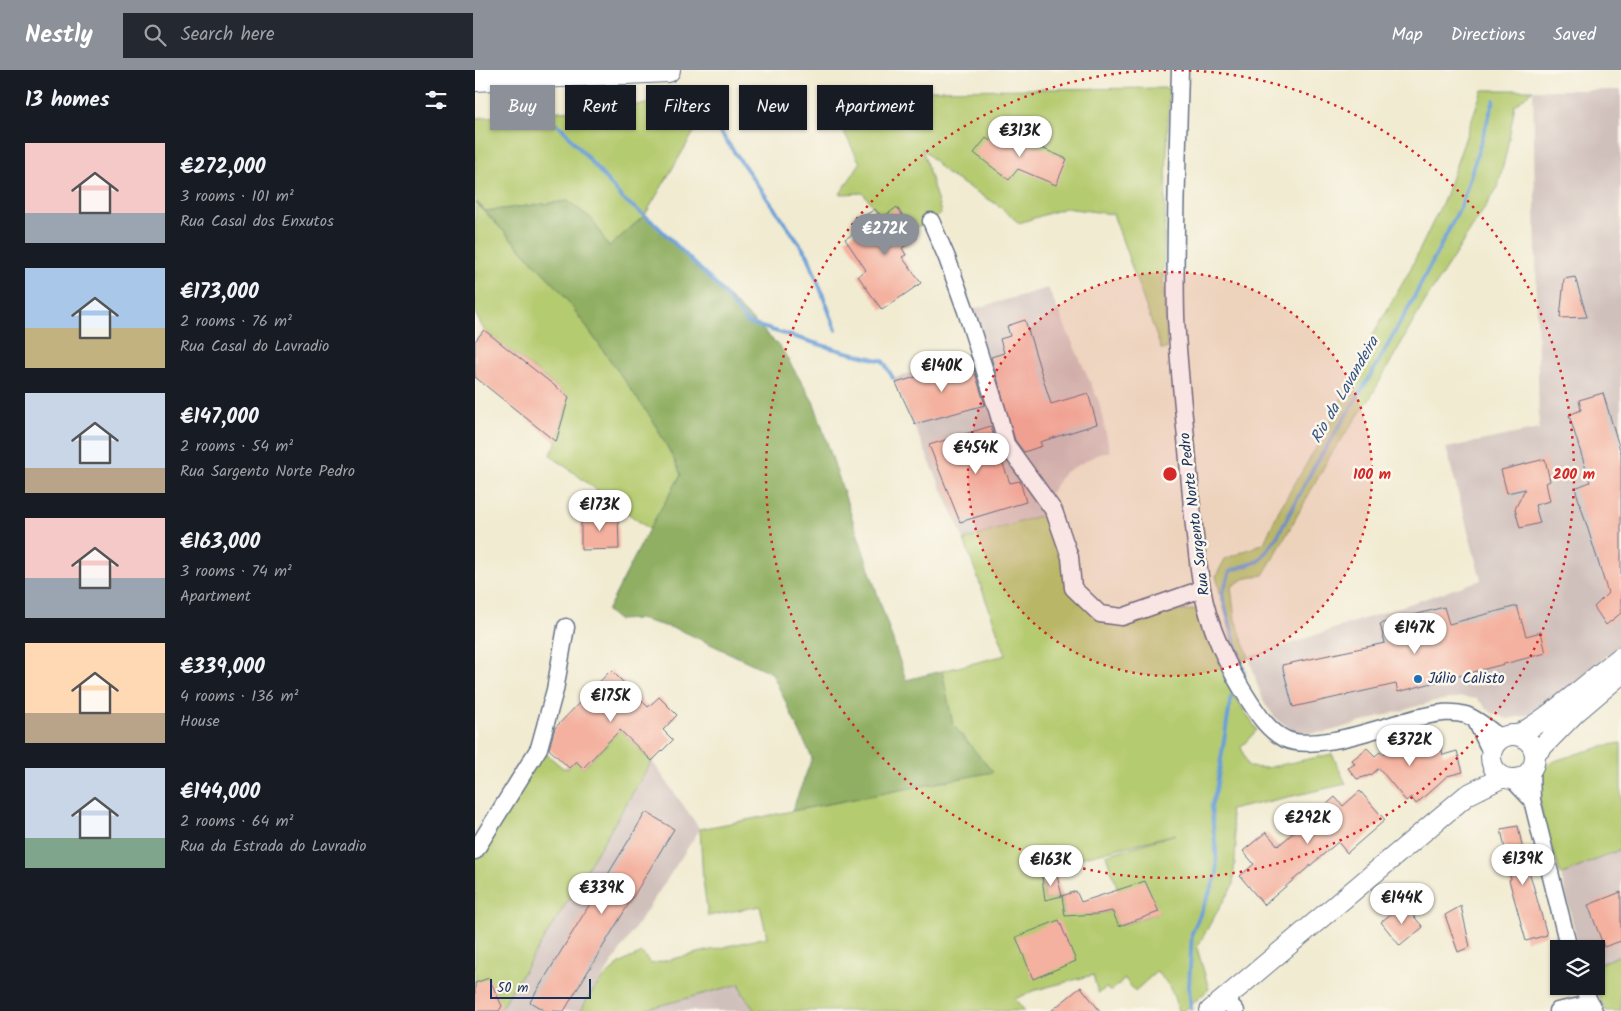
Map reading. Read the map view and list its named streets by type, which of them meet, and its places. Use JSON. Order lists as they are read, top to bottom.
{
  "streets": {
    "street": ["Rua Sargento Norte Pedro"]
  },
  "water": ["Rio da Lavandeira"],
  "places": ["Júlio Calisto"],
  "scale_bar": "50 m",
  "page": {
    "header": "Nestly",
    "search": "Search here",
    "nav": ["Map", "Directions", "Saved"],
    "heading": "13 homes",
    "chip": [
      "Buy",
      "Rent",
      "Filters",
      "New",
      "Apartment"
    ],
    "price": [
      "€313K",
      "€272K",
      "€140K",
      "€454K",
      "€173K",
      "€147K",
      "€175K",
      "€372K",
      "€292K",
      "€139K",
      "€163K",
      "€339K",
      "€144K"
    ],
    "list": [
      {
        "name": "€272,000",
        "note": "3 rooms · 101 m² · Rua Casal dos Enxutos"
      },
      {
        "name": "€173,000",
        "note": "2 rooms · 76 m² · Rua Casal do Lavradio"
      },
      {
        "name": "€147,000",
        "note": "2 rooms · 54 m² · Rua Sargento Norte Pedro"
      },
      {
        "name": "€163,000",
        "note": "3 rooms · 74 m² · Apartment"
      },
      {
        "name": "€339,000",
        "note": "4 rooms · 136 m² · House"
      },
      {
        "name": "€144,000",
        "note": "2 rooms · 64 m² · Rua da Estrada do Lavradio"
      }
    ],
    "scale": "50 m"
  },
  "rings": ["100 m", "200 m"]
}
